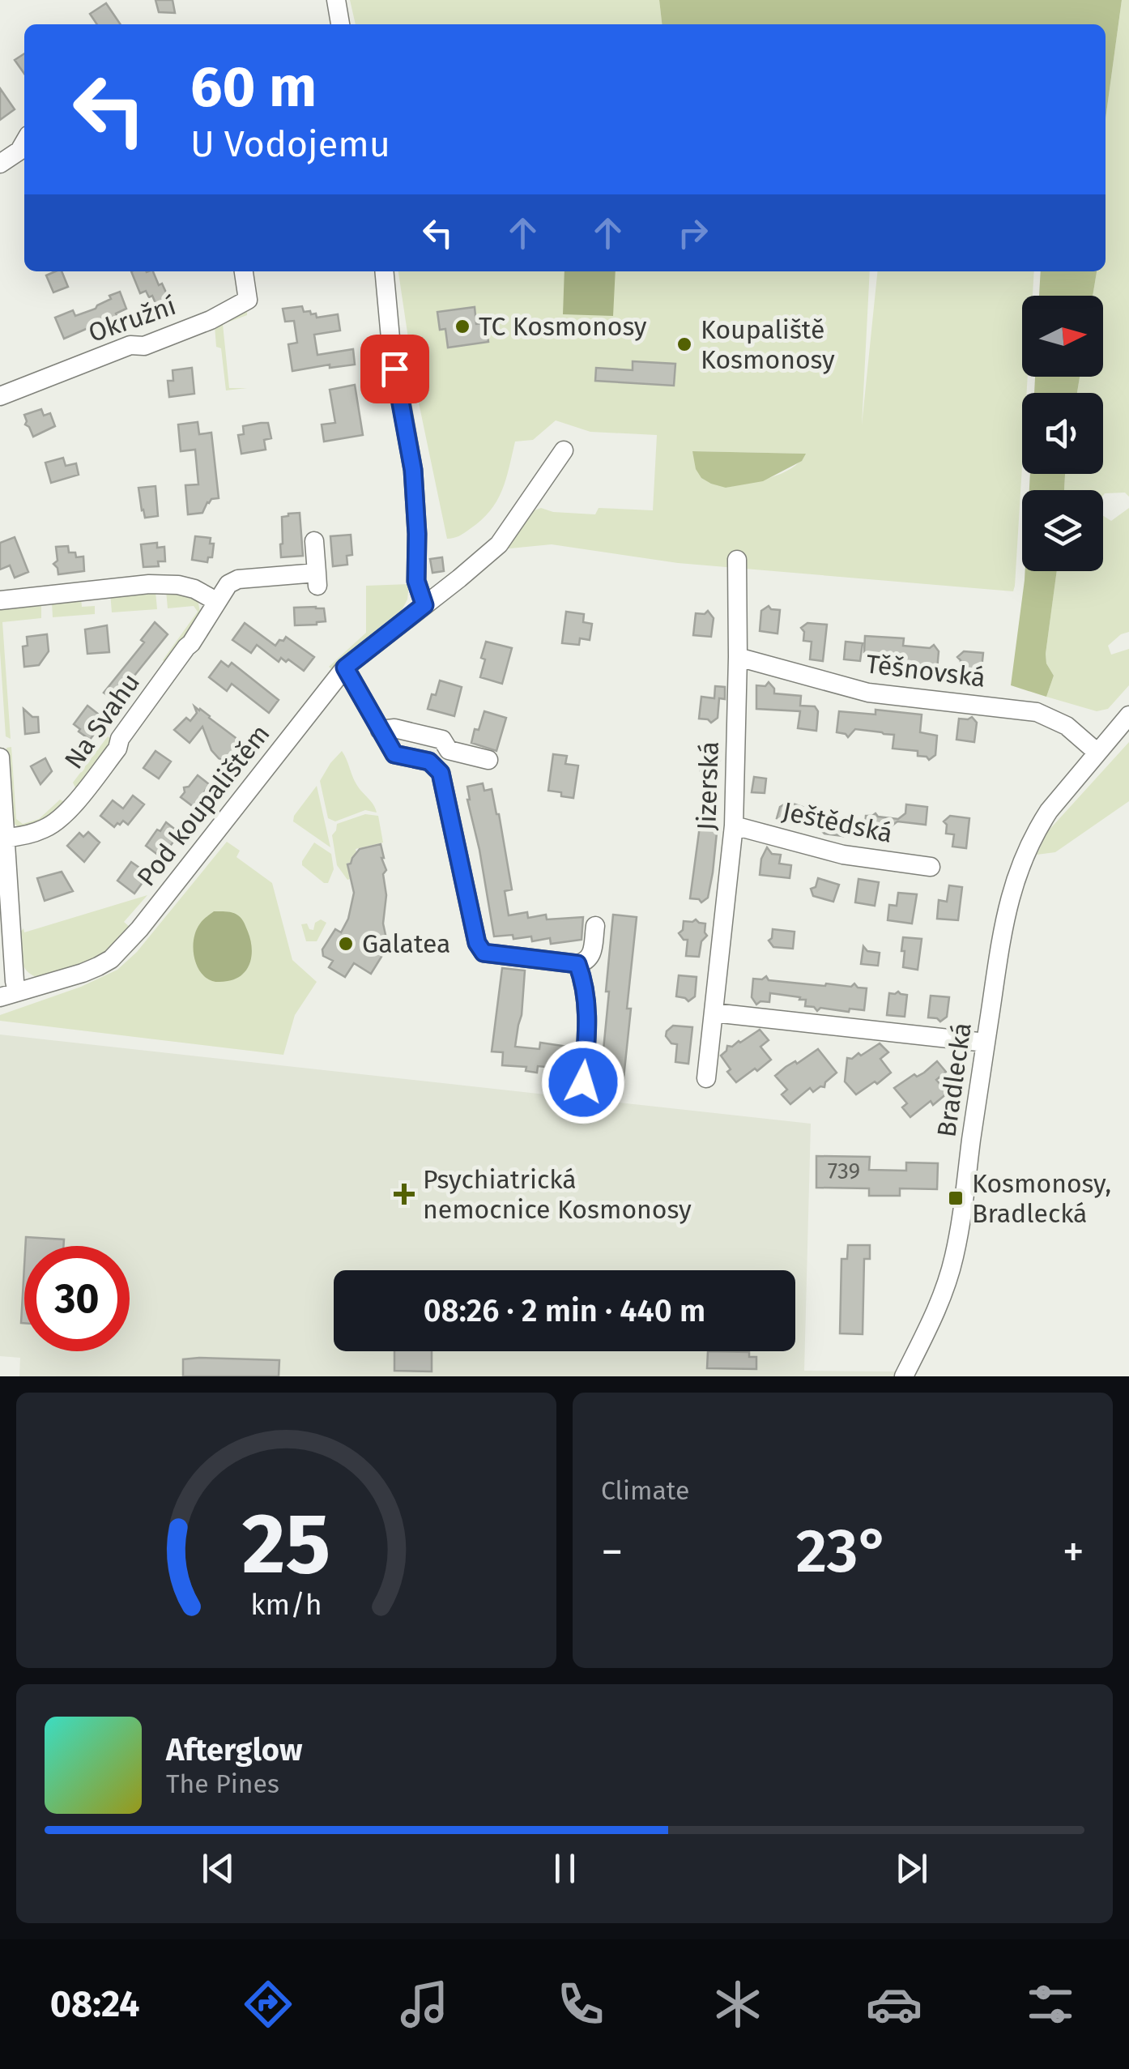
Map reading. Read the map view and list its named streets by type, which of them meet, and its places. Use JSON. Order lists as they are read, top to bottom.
{
  "streets": {
    "street": [
      "Okružní",
      "Těšnovská",
      "Na Svahu",
      "Jizerská",
      "Pod koupalištěm",
      "Ještědská",
      "Bradlecká"
    ]
  },
  "crossings": [
    ["Těšnovská", "Jizerská"],
    ["Těšnovská", "Bradlecká"],
    ["Jizerská", "Ještědská"]
  ],
  "places": {
    "other": ["TC Kosmonosy", "Koupaliště Kosmonosy", "Galatea"],
    "health": ["Psychiatrická nemocnice Kosmonosy"],
    "transit": ["Kosmonosy, Bradlecká"]
  },
  "house_numbers": ["739"],
  "north": "right",
  "page": {
    "turn": ["60 m", "U Vodojemu"],
    "limit": "30",
    "trip": "08:26 · 2 min · 440 m",
    "tile": "Climate",
    "heat": ["−", "23°", "+"],
    "song": ["Afterglow", "The Pines"],
    "tabs": "08:24",
    "gauge": ["25", "km/h"]
  }
}
